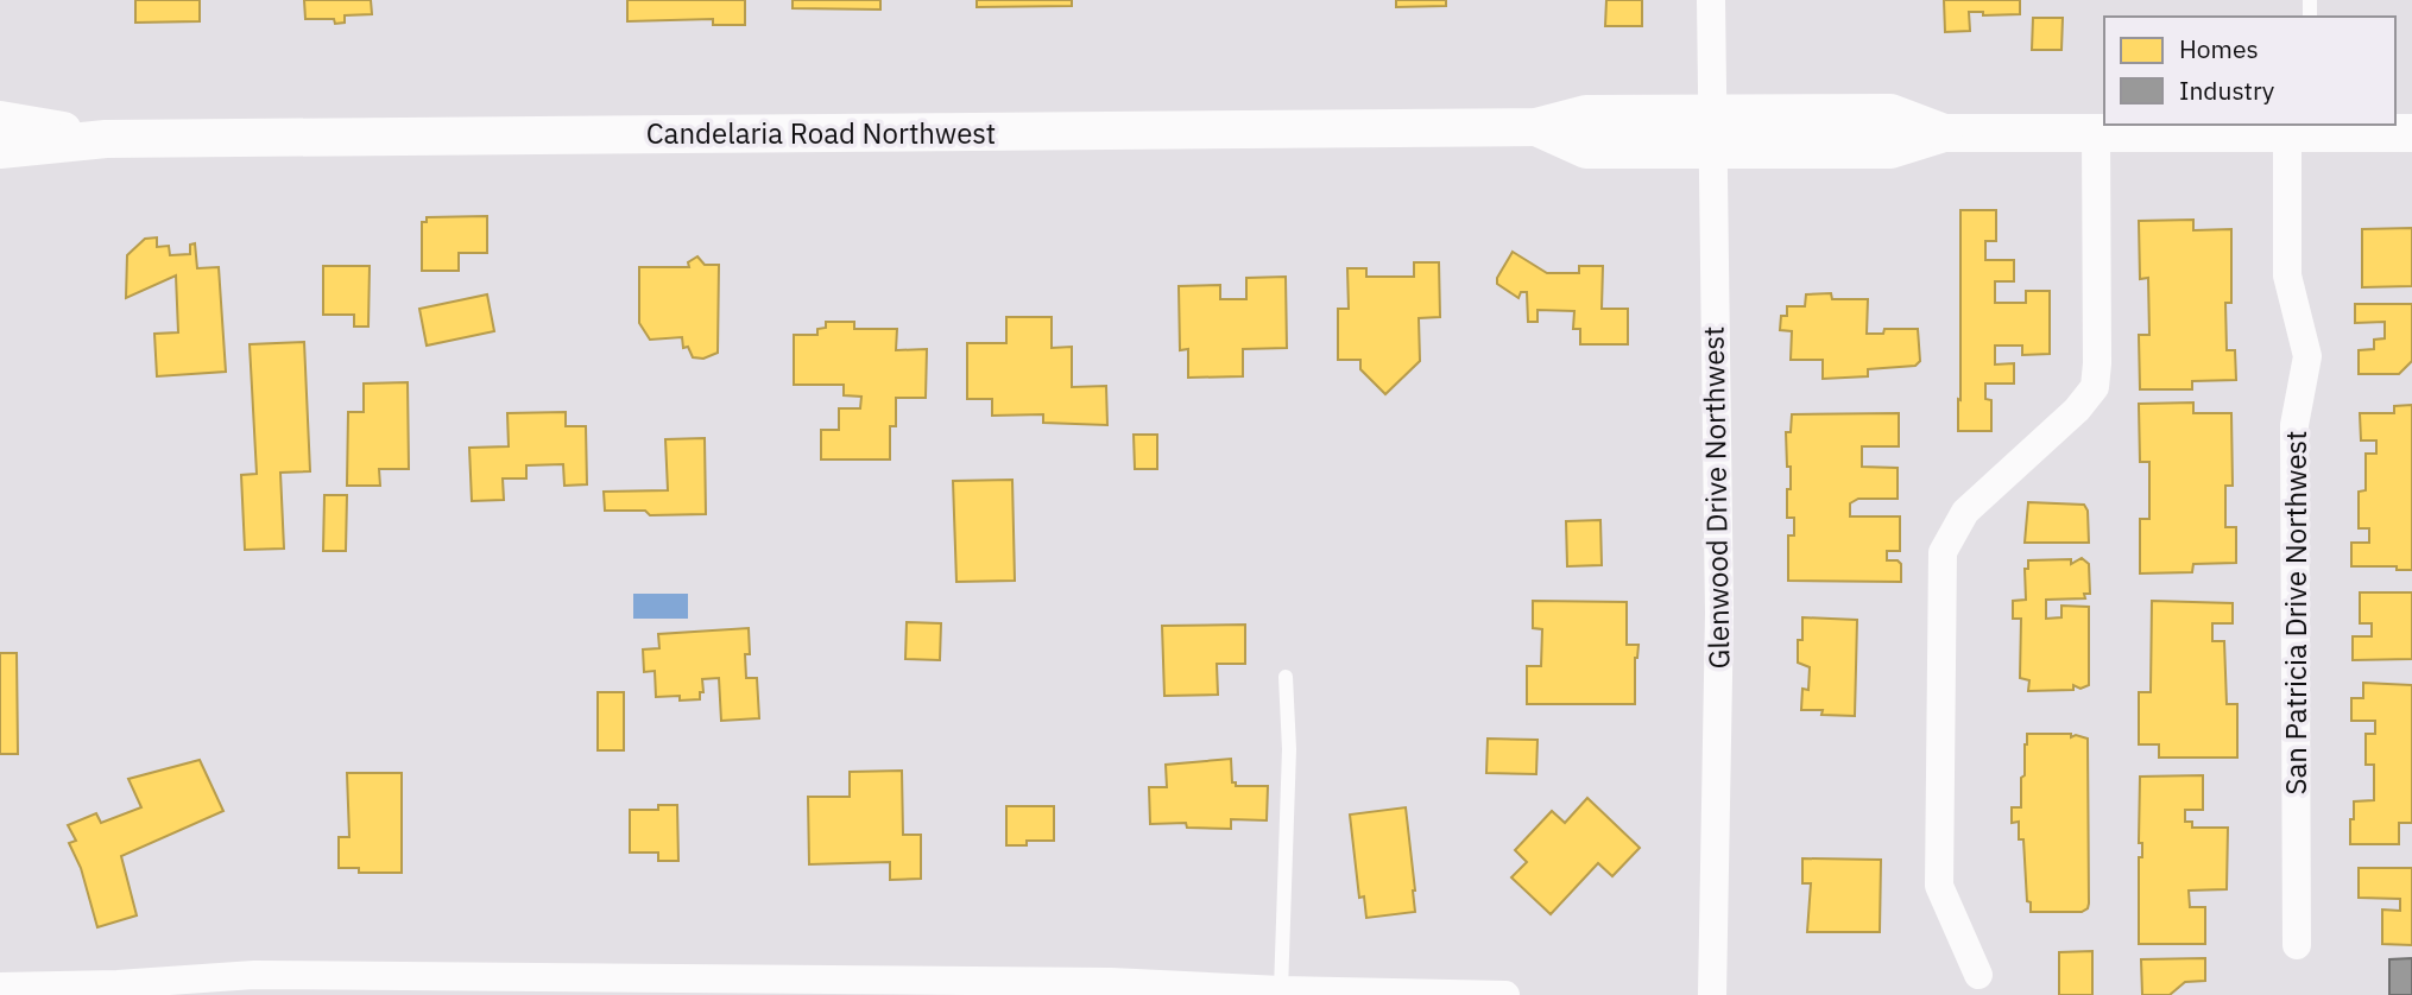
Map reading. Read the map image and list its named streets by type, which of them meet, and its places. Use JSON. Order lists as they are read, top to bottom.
{
  "streets": {
    "street": ["Candelaria Road Northwest", "Glenwood Drive Northwest", "San Patricia Drive Northwest"]
  },
  "crossings": [
    ["Candelaria Road Northwest", "Glenwood Drive Northwest"],
    ["Candelaria Road Northwest", "San Patricia Drive Northwest"]
  ],
  "legend": ["Homes", "Industry"]
}
